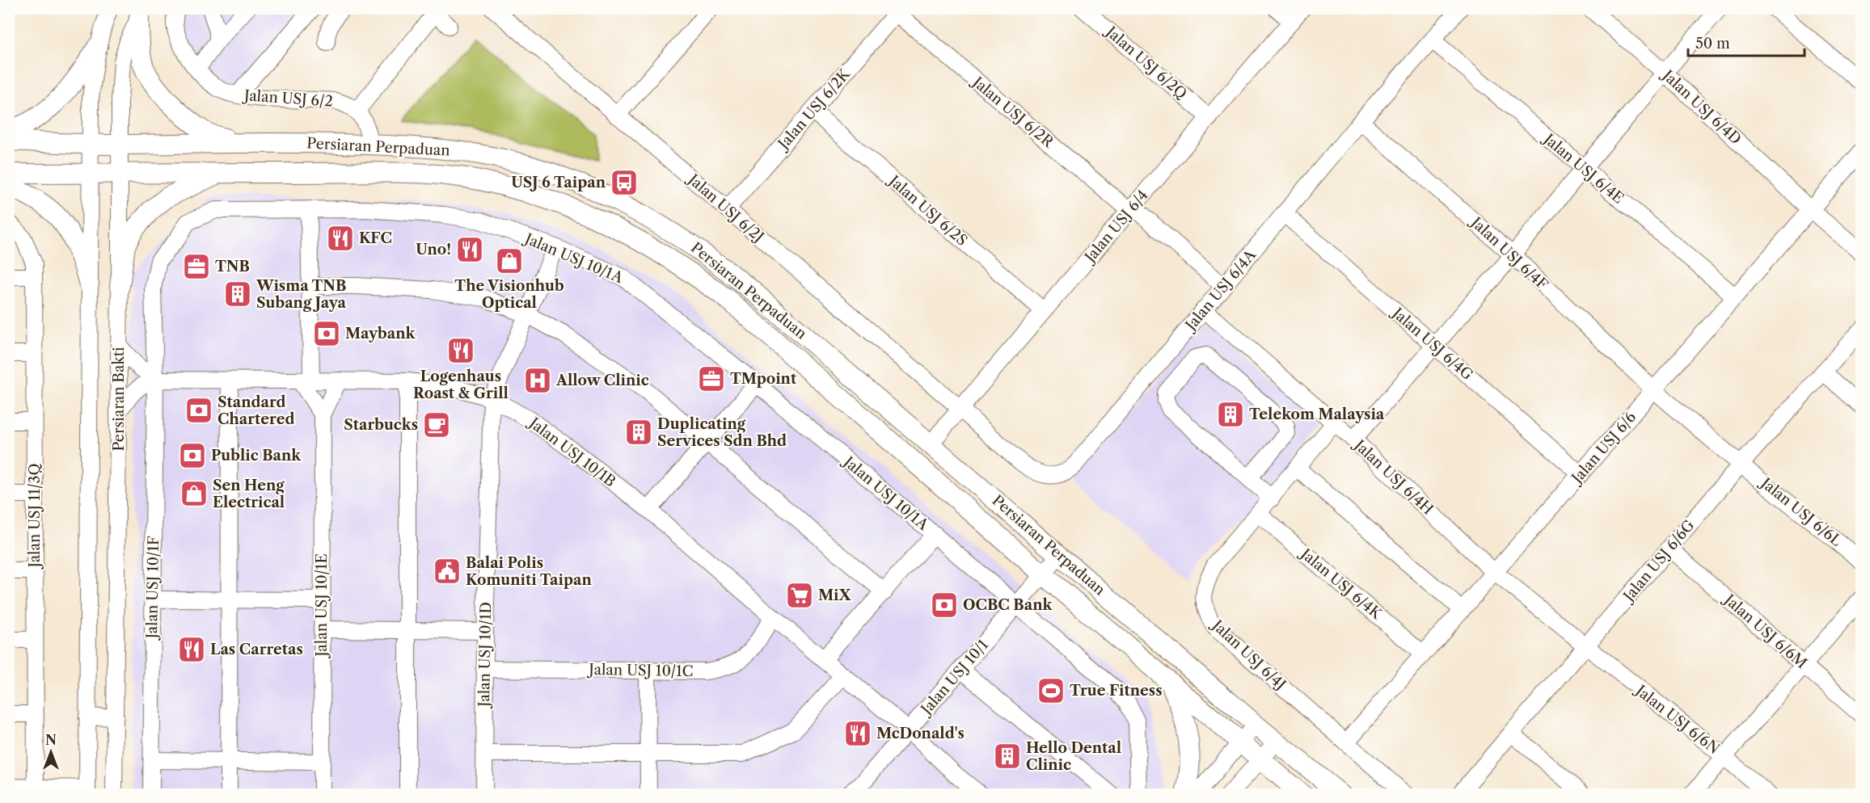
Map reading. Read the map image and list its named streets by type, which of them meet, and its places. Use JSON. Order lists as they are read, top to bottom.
{
  "streets": {
    "main road": ["Persiaran Perpaduan"],
    "street": [
      "Jalan USJ 6/2Q",
      "Jalan USJ 6/2",
      "Jalan USJ 6/4D",
      "Jalan USJ 6/2K",
      "Jalan USJ 6/2R",
      "Jalan USJ 6/4E",
      "Jalan USJ 6/2J",
      "Jalan USJ 6/2S",
      "Jalan USJ 6/4",
      "Jalan USJ 6/4F",
      "Jalan USJ 10/1A",
      "Jalan USJ 6/4A",
      "Jalan USJ 6/4G",
      "Persiaran Bakti",
      "Jalan USJ 6/6",
      "Jalan USJ 10/1B",
      "Jalan USJ 6/4H",
      "Jalan USJ 6/6L",
      "Jalan USJ 11/3Q",
      "Jalan USJ 6/6G",
      "Jalan USJ 6/4K",
      "Jalan USJ 10/1F",
      "Jalan USJ 10/1E",
      "Jalan USJ 6/6M",
      "Jalan USJ 10/1D",
      "Jalan USJ 6/4J",
      "Jalan USJ 10/1C",
      "Jalan USJ 10/1",
      "Jalan USJ 6/6N"
    ]
  },
  "crossings": [
    ["Jalan USJ 6/2Q", "Jalan USJ 6/4"],
    ["Jalan USJ 6/4D", "Jalan USJ 6/6"],
    ["Jalan USJ 6/2K", "Jalan USJ 6/2R"],
    ["Jalan USJ 6/2K", "Jalan USJ 6/2J"],
    ["Jalan USJ 6/2K", "Jalan USJ 6/2S"],
    ["Jalan USJ 6/2R", "Jalan USJ 6/4"],
    ["Jalan USJ 6/2R", "Jalan USJ 6/4A"],
    ["Persiaran Perpaduan", "Jalan USJ 6/4"],
    ["Persiaran Perpaduan", "Persiaran Bakti"],
    ["Persiaran Perpaduan", "Jalan USJ 10/1"],
    ["Jalan USJ 6/4E", "Jalan USJ 6/4A"],
    ["Jalan USJ 6/4E", "Jalan USJ 6/6"],
    ["Jalan USJ 6/2J", "Jalan USJ 6/4"],
    ["Jalan USJ 6/2J", "Jalan USJ 6/4A"],
    ["Jalan USJ 6/2S", "Jalan USJ 6/4"],
    ["Jalan USJ 6/4", "Jalan USJ 6/4A"],
    ["Jalan USJ 6/4F", "Jalan USJ 6/4A"],
    ["Jalan USJ 6/4F", "Jalan USJ 6/6"],
    ["Jalan USJ 6/4F", "Jalan USJ 6/6L"],
    ["Jalan USJ 6/4F", "Jalan USJ 6/6G"],
    ["Jalan USJ 10/1A", "Jalan USJ 10/1B"],
    ["Jalan USJ 10/1A", "Jalan USJ 10/1F"],
    ["Jalan USJ 10/1A", "Jalan USJ 10/1"],
    ["Jalan USJ 6/4A", "Jalan USJ 6/4G"],
    ["Jalan USJ 6/4A", "Jalan USJ 6/4H"],
    ["Jalan USJ 6/4G", "Jalan USJ 6/6"],
    ["Jalan USJ 6/6", "Jalan USJ 6/4H"],
    ["Jalan USJ 6/6", "Jalan USJ 6/4K"],
    ["Jalan USJ 6/6", "Jalan USJ 6/4J"],
    ["Jalan USJ 10/1B", "Jalan USJ 10/1F"],
    ["Jalan USJ 10/1B", "Jalan USJ 10/1E"],
    ["Jalan USJ 10/1B", "Jalan USJ 10/1D"],
    ["Jalan USJ 10/1B", "Jalan USJ 10/1C"],
    ["Jalan USJ 10/1B", "Jalan USJ 10/1"],
    ["Jalan USJ 6/4H", "Jalan USJ 6/6G"],
    ["Jalan USJ 6/4H", "Jalan USJ 6/4J"],
    ["Jalan USJ 6/4H", "Jalan USJ 6/6N"],
    ["Jalan USJ 6/6L", "Jalan USJ 6/6G"],
    ["Jalan USJ 6/6G", "Jalan USJ 6/6M"],
    ["Jalan USJ 6/6G", "Jalan USJ 6/6N"],
    ["Jalan USJ 6/4K", "Jalan USJ 6/4J"],
    ["Jalan USJ 10/1D", "Jalan USJ 10/1C"]
  ],
  "places": {
    "bus stop": ["USJ 6 Taipan"],
    "restaurant": [
      "KFC",
      "Uno!",
      "Logenhaus Roast & Grill",
      "Las Carretas",
      "McDonald's"
    ],
    "shop": ["The Visionhub Optical", "Sen Heng Electrical"],
    "office": ["TNB", "TMpoint"],
    "building": [
      "Wisma TNB Subang Jaya",
      "Telekom Malaysia",
      "Duplicating Services Sdn Bhd",
      "Hello Dental Clinic"
    ],
    "bank": [
      "Maybank",
      "Standard Chartered",
      "Public Bank",
      "OCBC Bank"
    ],
    "hospital": ["Allow Clinic"],
    "cafe": ["Starbucks"],
    "public building": ["Balai Polis Komuniti Taipan"],
    "supermarket": ["MiX"],
    "sports": ["True Fitness"]
  },
  "scale_bar": "50 m",
  "north": "top"
}
